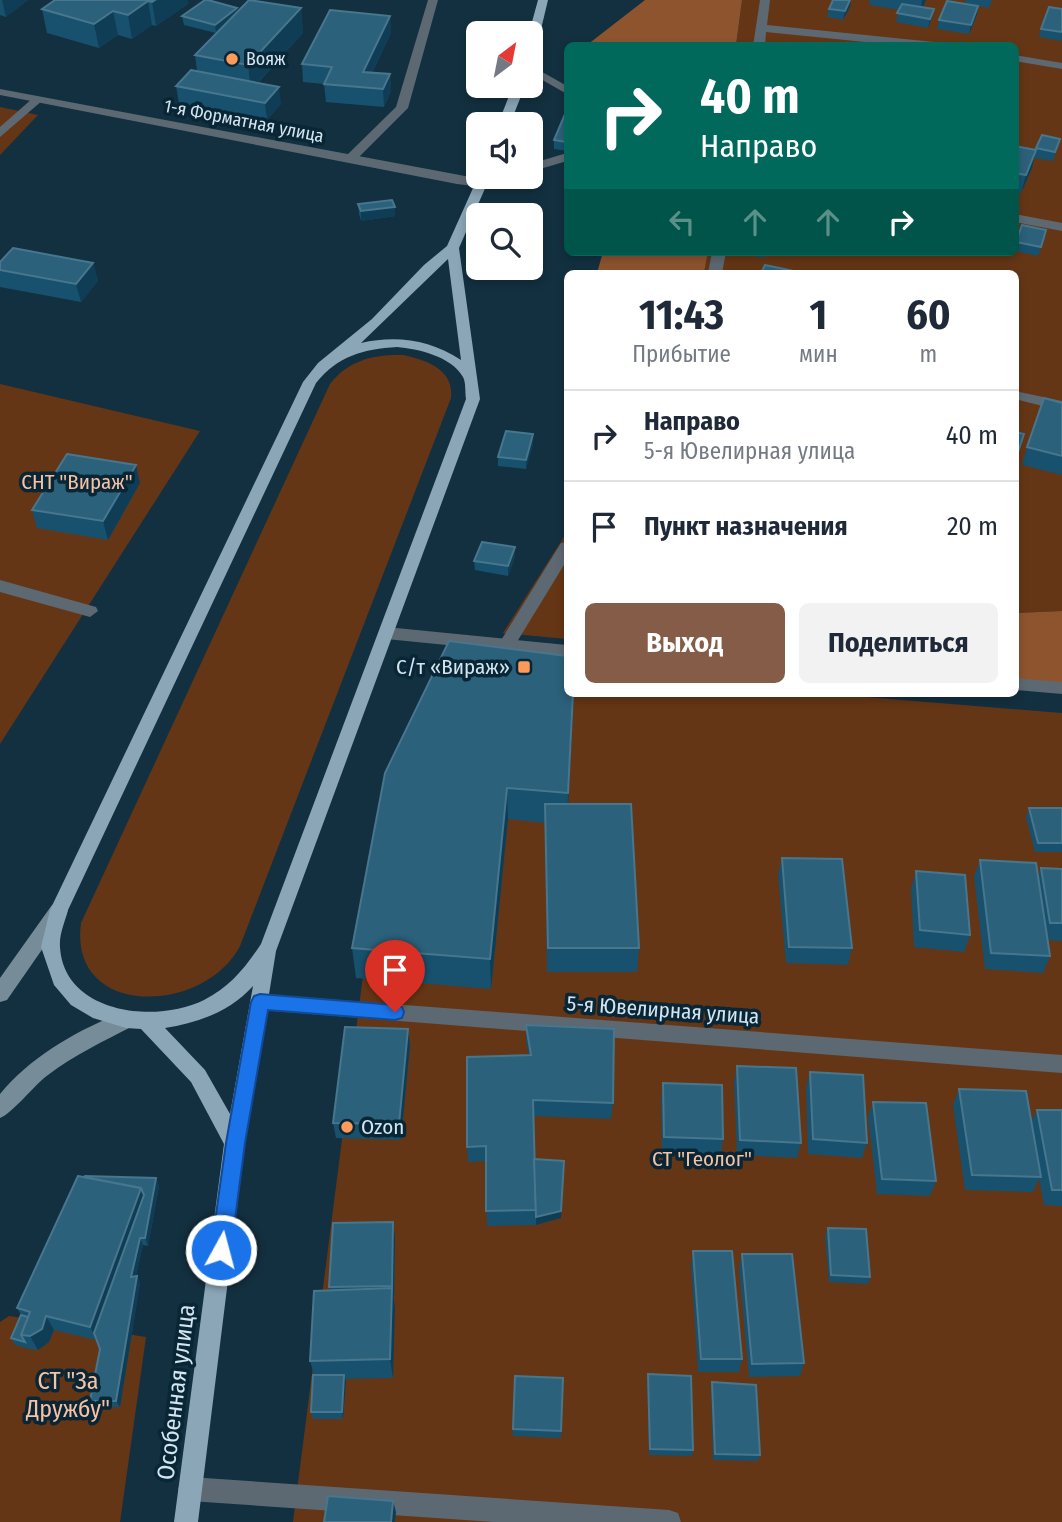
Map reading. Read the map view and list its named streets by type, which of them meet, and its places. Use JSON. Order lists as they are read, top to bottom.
{
  "streets": {
    "main road": ["Особенная улица"],
    "street": ["1-я Форматная улица", "5-я Ювелирная улица"]
  },
  "crossings": [
    ["5-я Ювелирная улица", "Особенная улица"]
  ],
  "parks": ["СНТ \"Вираж\"", "СТ \"Геолог\"", "СТ \"За Дружбу\""],
  "places": {
    "other": ["Вояж", "Ozon"],
    "transit": ["С/т «Вираж»"]
  },
  "north": "top right",
  "page": {
    "turn": ["40 m", "Направо"],
    "eta": [
      "11:43",
      "Прибытие",
      "1",
      "мин",
      "60",
      "m"
    ],
    "list": [
      {
        "name": "Направо",
        "note": "5-я Ювелирная улица",
        "value": "40 m"
      },
      {
        "name": "Пункт назначения",
        "value": "20 m"
      }
    ],
    "buttons": ["Выход", "Поделиться"]
  }
}
